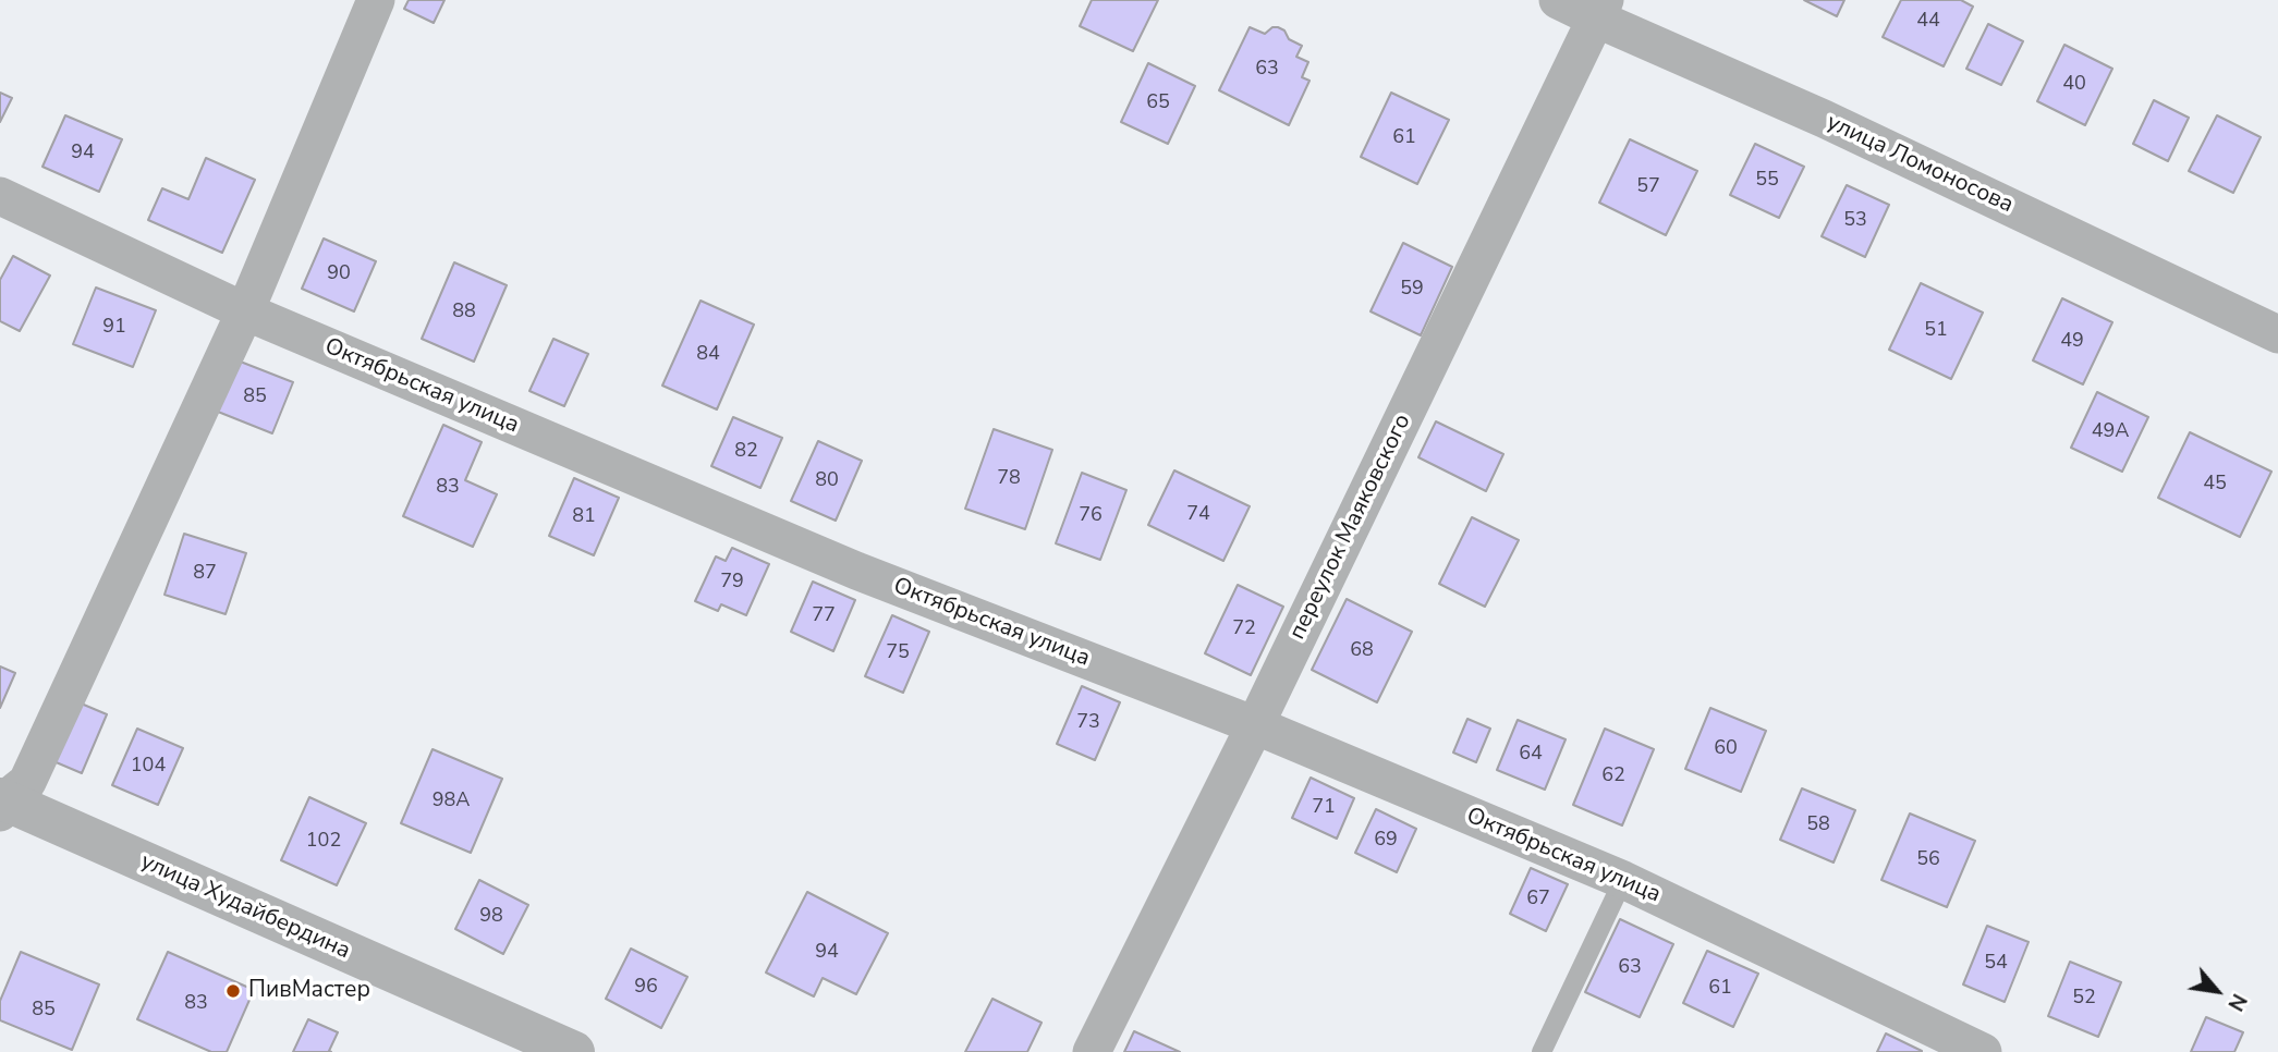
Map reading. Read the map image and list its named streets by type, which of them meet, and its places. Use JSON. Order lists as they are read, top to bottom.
{
  "streets": {
    "street": [
      "улица Ломоносова",
      "Октябрьская улица",
      "переулок Маяковского",
      "улица Худайбердина"
    ]
  },
  "crossings": [
    ["улица Ломоносова", "переулок Маяковского"],
    ["Октябрьская улица", "переулок Маяковского"]
  ],
  "places": ["ПивМастер"],
  "house_numbers": [
    "44",
    "63",
    "40",
    "65",
    "61",
    "94",
    "55",
    "57",
    "53",
    "90",
    "59",
    "88",
    "91",
    "51",
    "49",
    "84",
    "85",
    "49А",
    "82",
    "78",
    "80",
    "45",
    "83",
    "74",
    "76",
    "81",
    "87",
    "79",
    "77",
    "72",
    "68",
    "75",
    "73",
    "60",
    "64",
    "104",
    "62",
    "98А",
    "71",
    "58",
    "69",
    "102",
    "56",
    "67",
    "98",
    "94",
    "54",
    "63",
    "96",
    "61",
    "52",
    "83",
    "85"
  ],
  "north": "bottom right"
}
